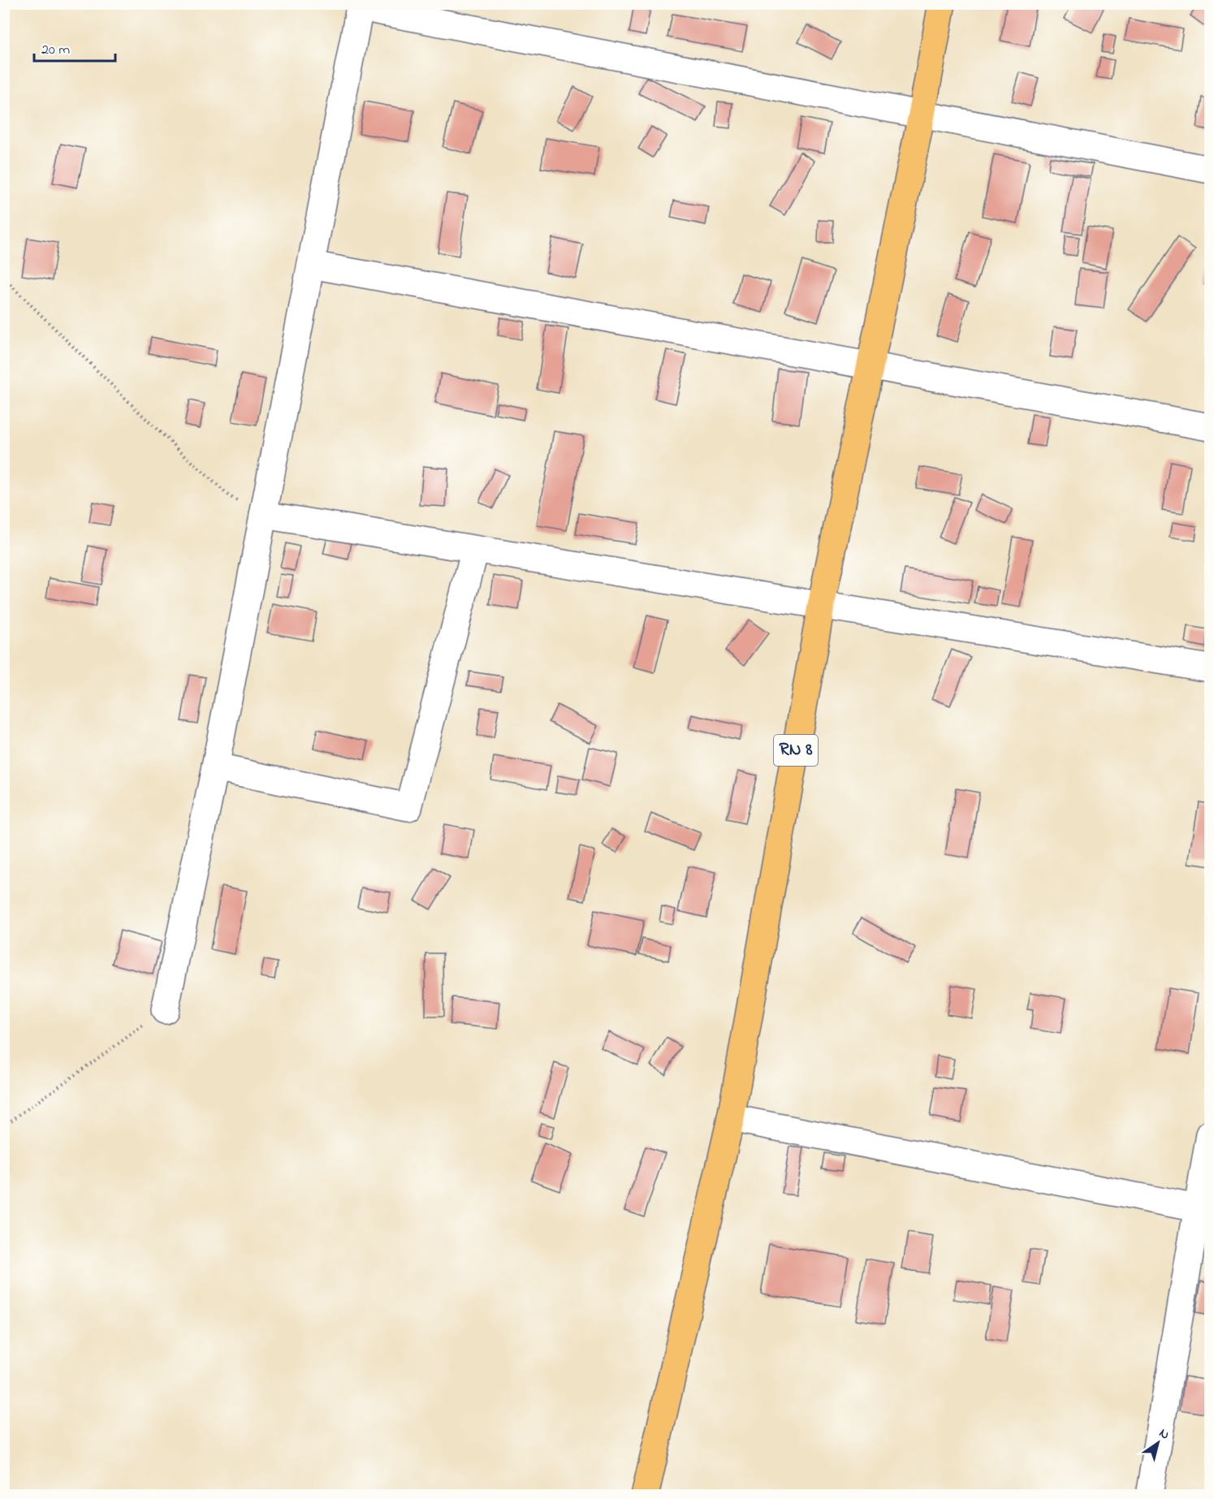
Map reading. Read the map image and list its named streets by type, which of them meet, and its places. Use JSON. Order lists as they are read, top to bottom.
{
  "streets": {
    "main road": ["RN 8"]
  },
  "scale_bar": "20 m",
  "north": "top right"
}
